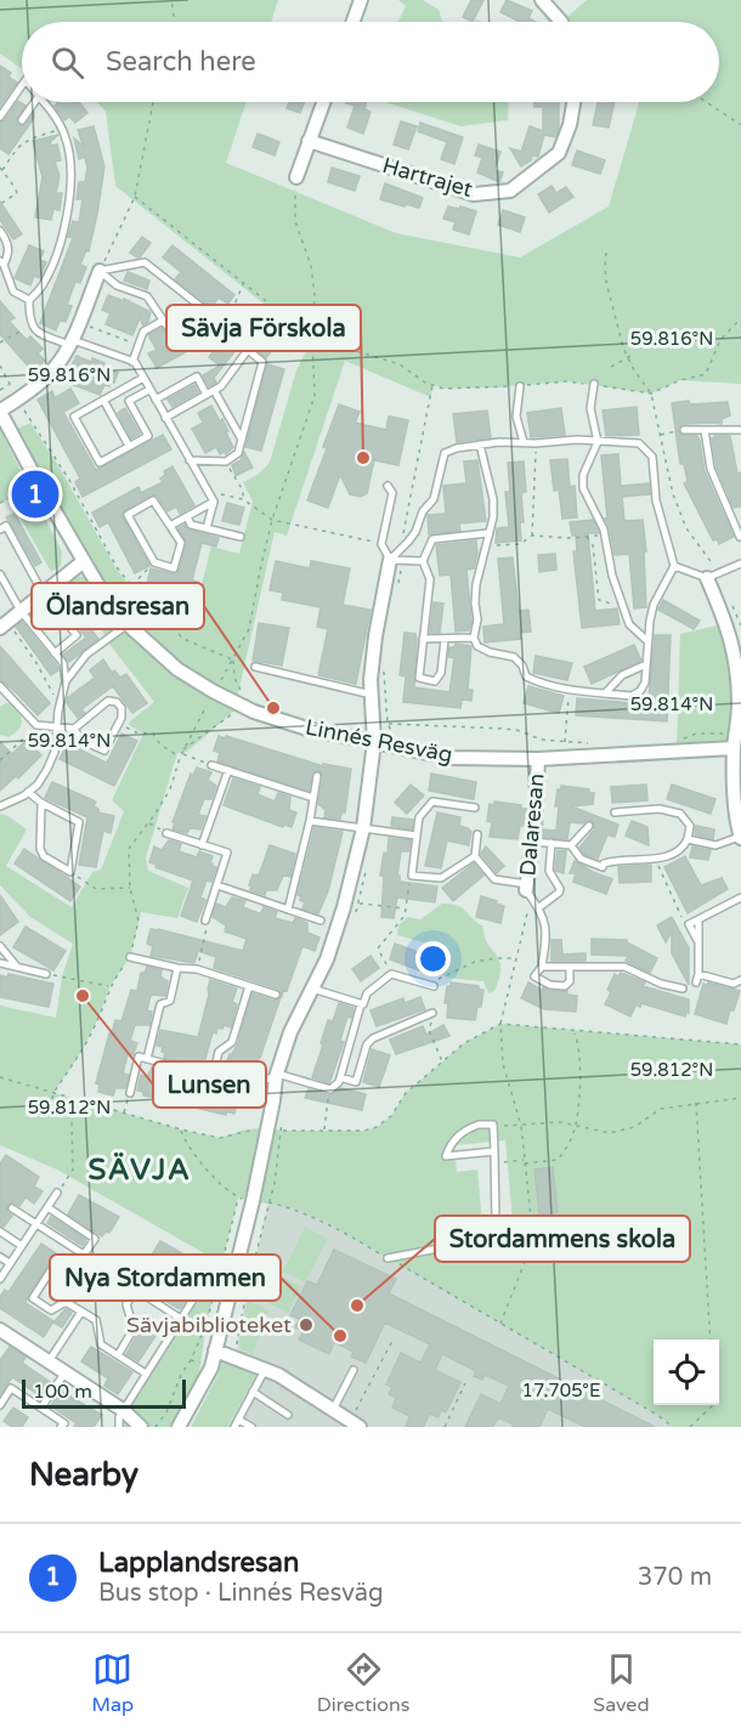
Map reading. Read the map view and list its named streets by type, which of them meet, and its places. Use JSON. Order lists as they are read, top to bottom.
{
  "streets": {
    "street": ["Hartrajet", "Linnés Resväg", "Dalaresan"]
  },
  "crossings": [
    ["Linnés Resväg", "Dalaresan"]
  ],
  "districts": ["SÄVJA"],
  "places": [
    "Sävja Förskola",
    "Ölandsresan",
    "Lunsen",
    "Stordammens skola",
    "Sävjabiblioteket",
    "Nya Stordammen"
  ],
  "scale_bar": "100 m",
  "page": {
    "search": "Search here",
    "pins": "1",
    "scale": "100 m",
    "heading": "Nearby",
    "list": [
      {
        "mark": "1",
        "name": "Lapplandsresan",
        "note": "Bus stop · Linnés Resväg",
        "value": "370 m"
      }
    ],
    "nav": ["Map", "Directions", "Saved"]
  },
  "coordinates": [
    "59.816°N",
    "59.814°N",
    "59.812°N",
    "17.705°E"
  ]
}
